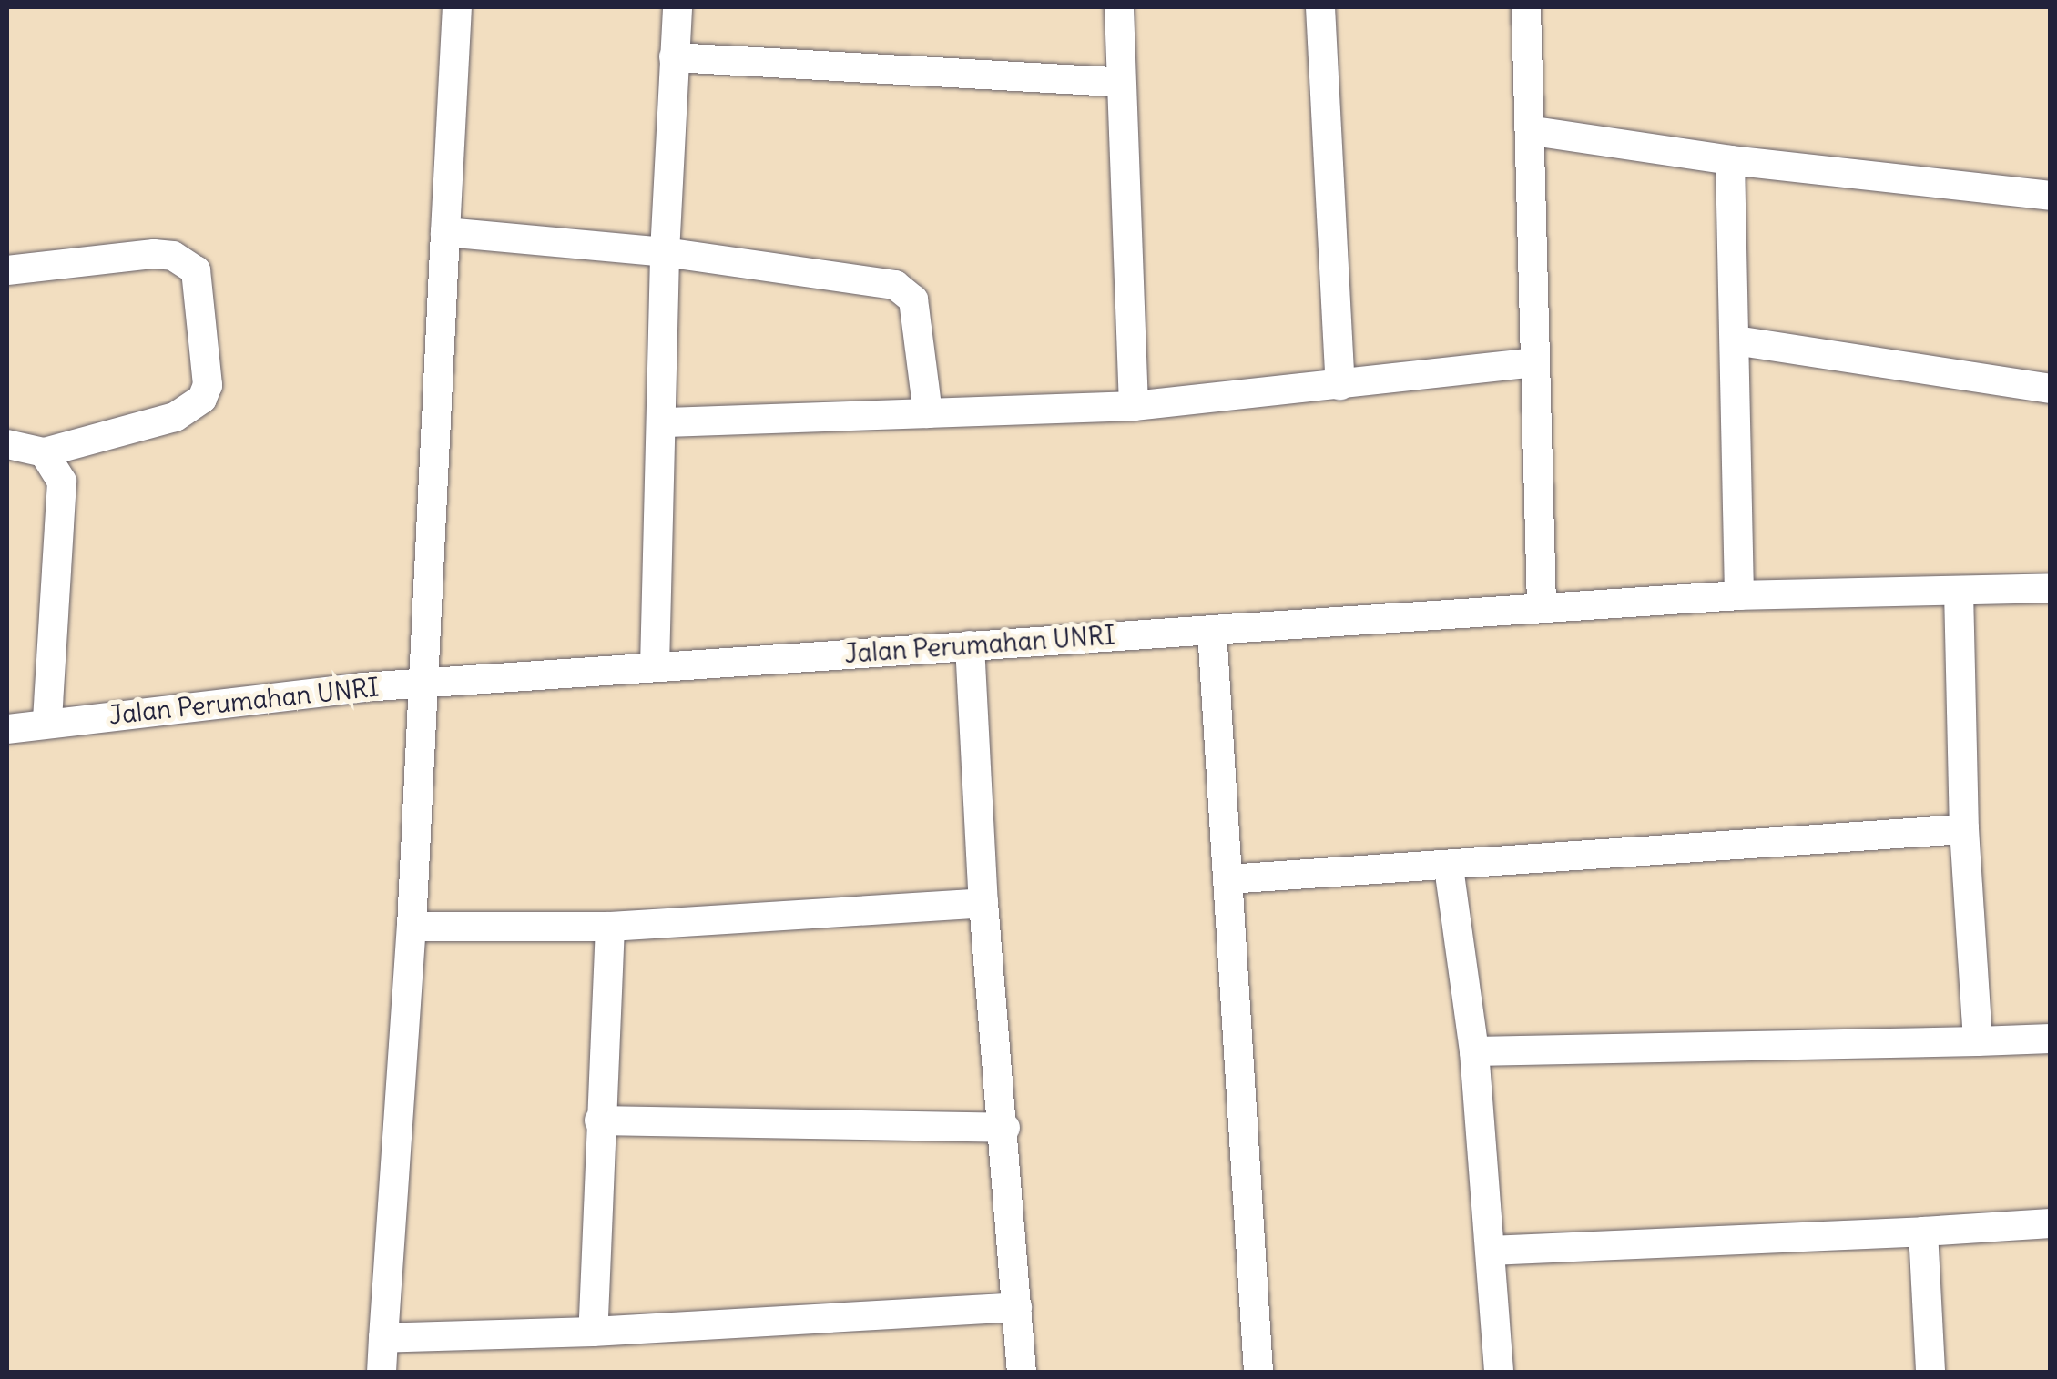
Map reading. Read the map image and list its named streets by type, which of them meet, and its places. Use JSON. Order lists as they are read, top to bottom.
{
  "streets": {
    "street": ["Jalan Perumahan UNRI"]
  }
}
